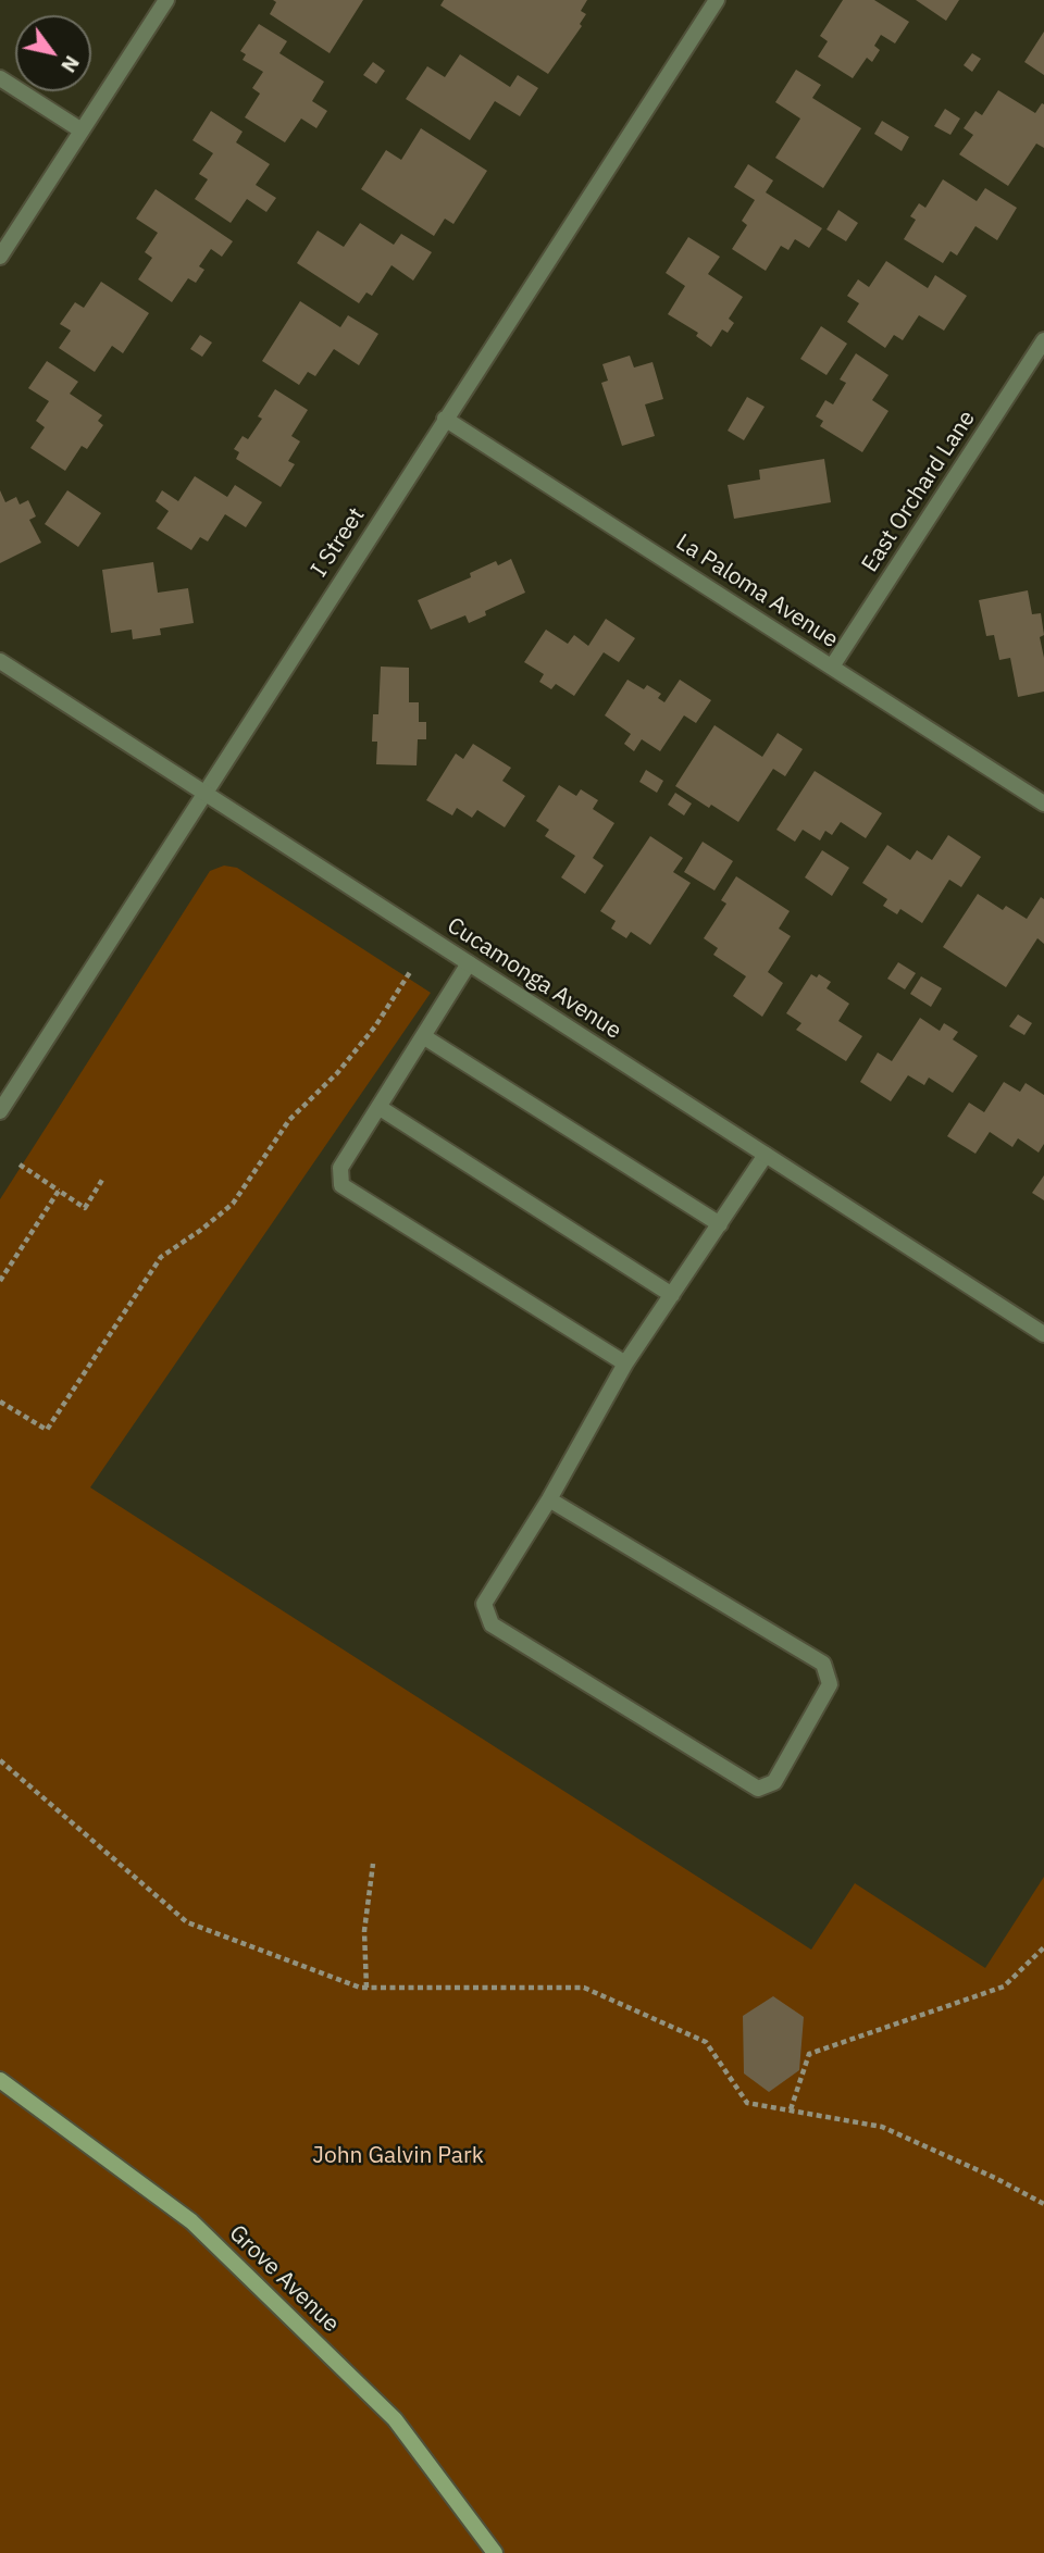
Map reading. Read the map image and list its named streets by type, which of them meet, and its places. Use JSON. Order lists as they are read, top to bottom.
{
  "streets": {
    "main road": ["Grove Avenue"],
    "street": [
      "East Orchard Lane",
      "I Street",
      "La Paloma Avenue",
      "Cucamonga Avenue"
    ]
  },
  "crossings": [
    ["East Orchard Lane", "La Paloma Avenue"],
    ["I Street", "La Paloma Avenue"],
    ["I Street", "Cucamonga Avenue"]
  ],
  "parks": ["John Galvin Park"],
  "north": "bottom right"
}
